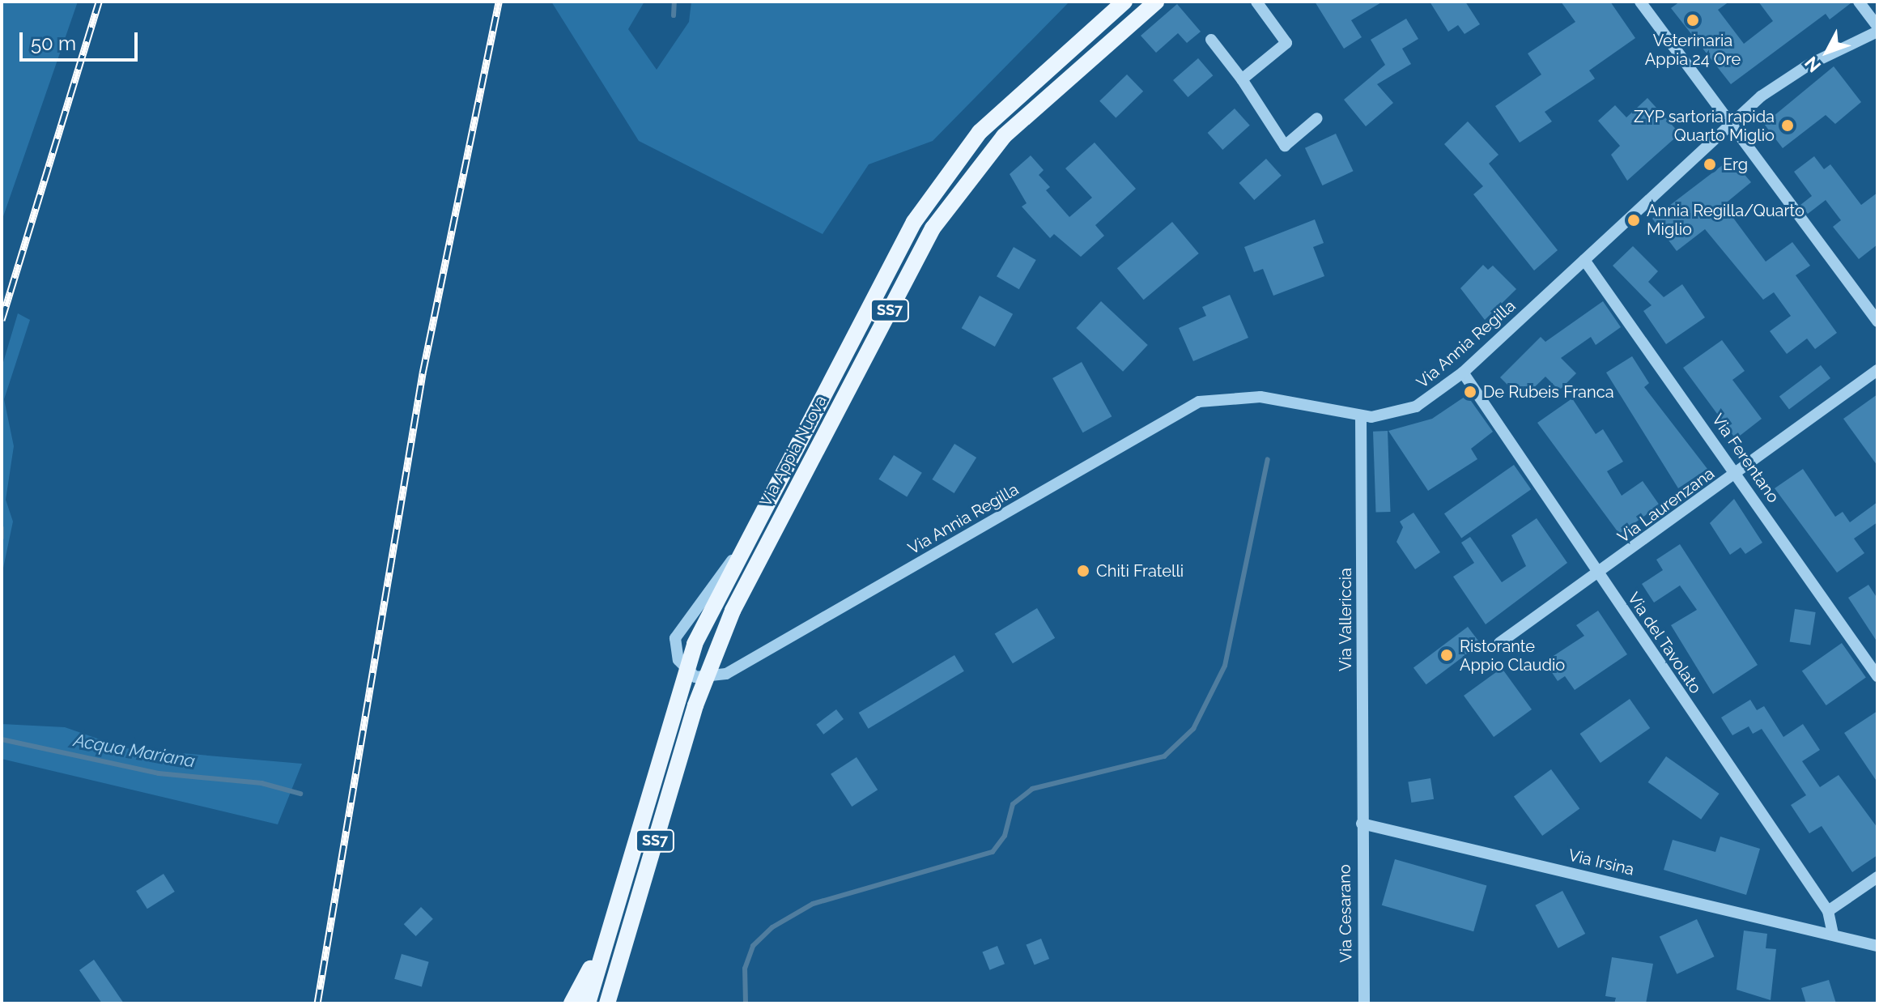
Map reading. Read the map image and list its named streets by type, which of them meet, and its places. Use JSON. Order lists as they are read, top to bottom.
{
  "streets": {
    "main road": ["SS7", "Via Appia Nuova"],
    "street": [
      "Via Annia Regilla",
      "Via Ferentano",
      "Via Laurenzana",
      "Via Vallericcia",
      "Via del Tavolato",
      "Via Irsina",
      "Via Cesarano"
    ]
  },
  "crossings": [
    ["Via Annia Regilla", "Via Appia Nuova"],
    ["Via Annia Regilla", "Via Ferentano"],
    ["Via Annia Regilla", "Via Vallericcia"],
    ["Via Annia Regilla", "Via del Tavolato"],
    ["Via Ferentano", "Via Laurenzana"],
    ["Via Laurenzana", "Via del Tavolato"],
    ["Via Vallericcia", "Via Irsina"],
    ["Via Vallericcia", "Via Cesarano"],
    ["Via del Tavolato", "Via Irsina"],
    ["Via Irsina", "Via Cesarano"]
  ],
  "water": ["Acqua Mariana"],
  "places": [
    "Veterinaria Appia 24 Ore",
    "ZYP sartoria rapida Quarto Miglio",
    "Erg",
    "Annia Regilla/Quarto Miglio",
    "De Rubeis Franca",
    "Chiti Fratelli",
    "Ristorante Appio Claudio"
  ],
  "scale_bar": "50 m",
  "north": "bottom left"
}
